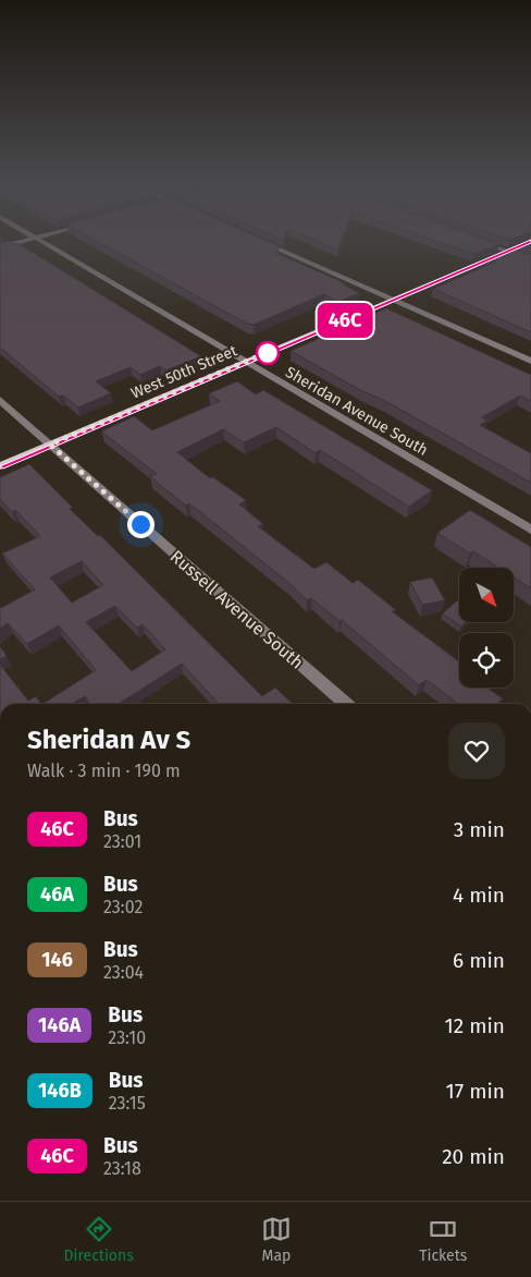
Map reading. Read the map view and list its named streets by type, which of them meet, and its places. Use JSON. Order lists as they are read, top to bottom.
{
  "streets": {
    "main road": ["West 50th Street"],
    "street": ["Sheridan Avenue South", "Russell Avenue South"]
  },
  "crossings": [
    ["West 50th Street", "Sheridan Avenue South"],
    ["West 50th Street", "Russell Avenue South"]
  ],
  "lines": ["bus line 46C"],
  "north": "bottom right",
  "page": {
    "on_map": "46C",
    "heading": ["Sheridan Av S", "Walk · 3 min · 190 m"],
    "list": [
      {
        "mark": "46C",
        "name": "Bus",
        "note": "23:01",
        "value": "3 min"
      },
      {
        "mark": "46A",
        "name": "Bus",
        "note": "23:02",
        "value": "4 min"
      },
      {
        "mark": "146",
        "name": "Bus",
        "note": "23:04",
        "value": "6 min"
      },
      {
        "mark": "146A",
        "name": "Bus",
        "note": "23:10",
        "value": "12 min"
      },
      {
        "mark": "146B",
        "name": "Bus",
        "note": "23:15",
        "value": "17 min"
      },
      {
        "mark": "46C",
        "name": "Bus",
        "note": "23:18",
        "value": "20 min"
      }
    ],
    "tabs": ["Directions", "Map", "Tickets"]
  }
}
